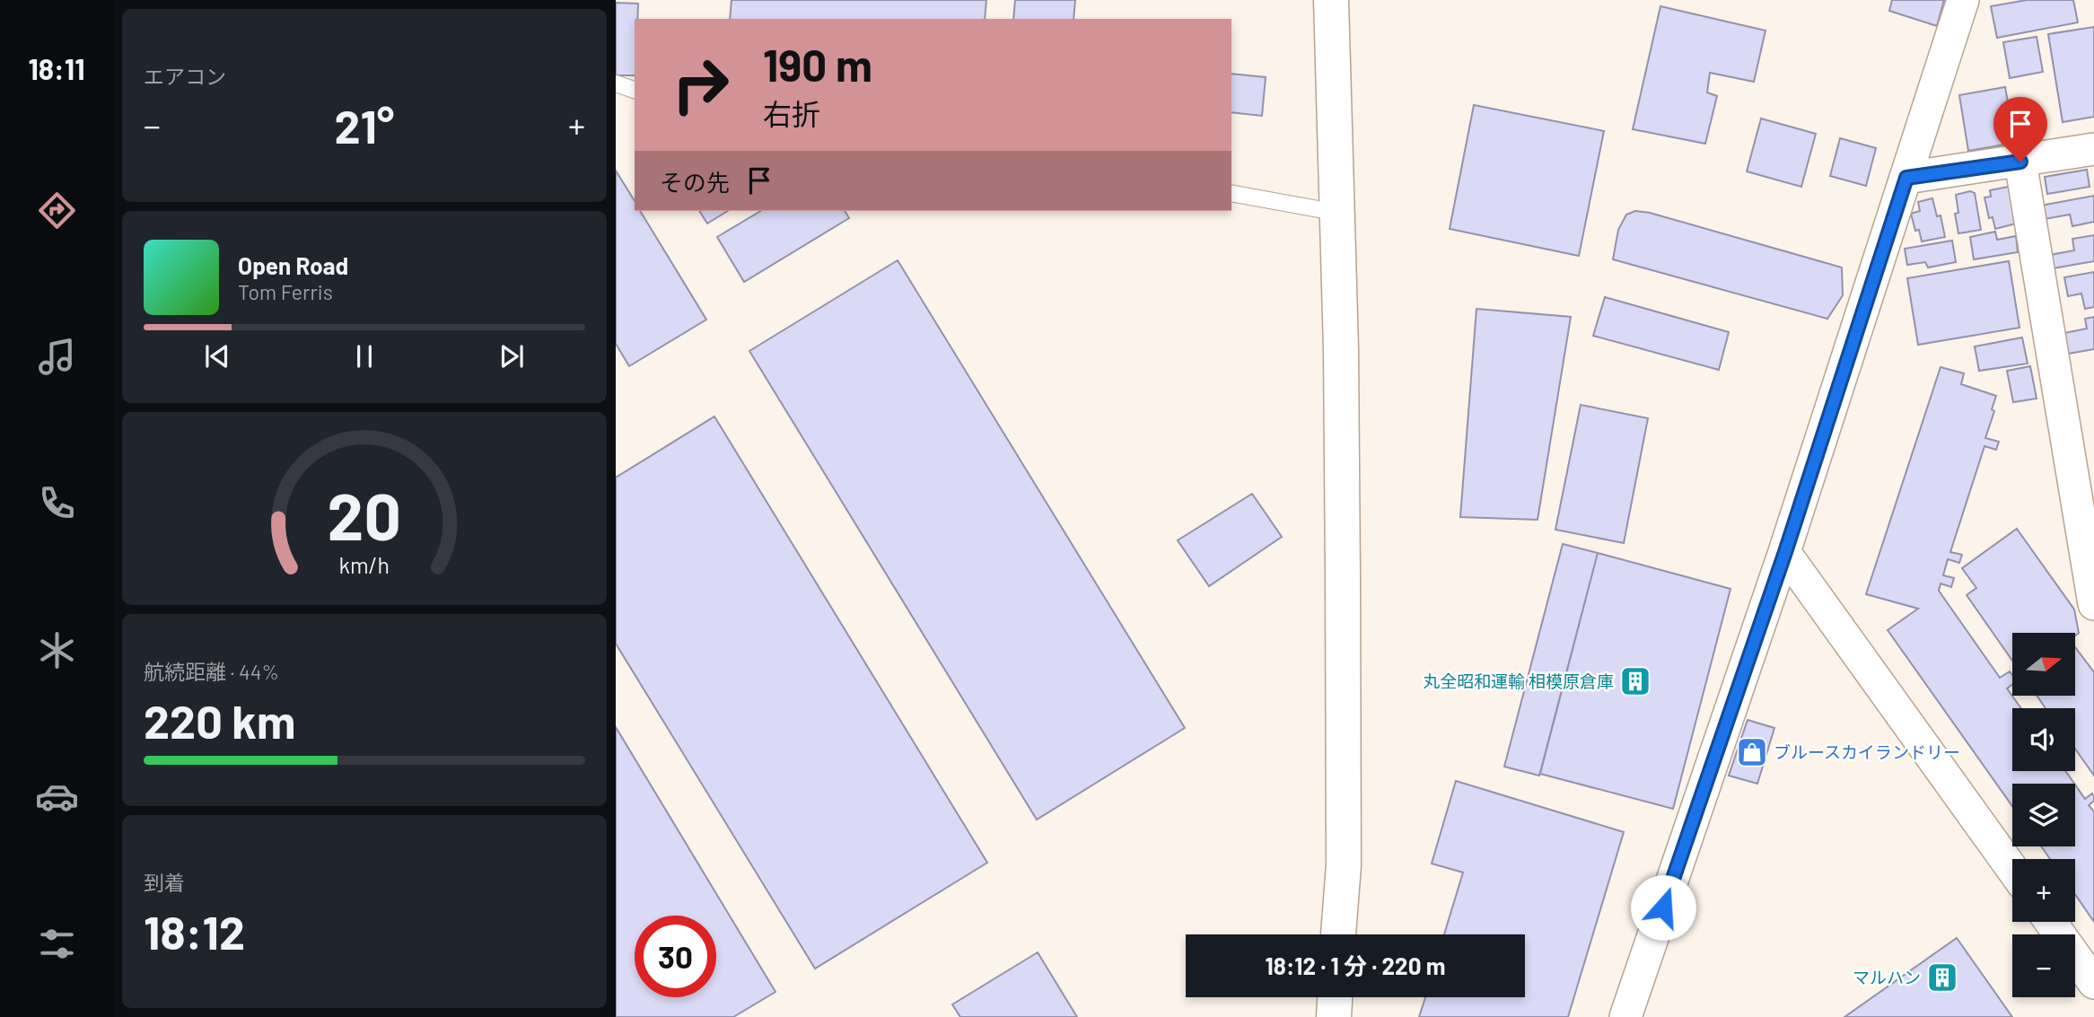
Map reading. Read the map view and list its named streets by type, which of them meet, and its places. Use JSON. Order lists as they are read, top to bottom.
{
  "places": {
    "building": ["丸全昭和運輸 相模原倉庫", "マルハン"],
    "shop": ["ブルースカイランドリー"]
  },
  "north": "right",
  "page": {
    "tabs": "18:11",
    "tile": [
      "エアコン",
      ["航続距離 · 44%", "220 km"],
      ["到着", "18:12"]
    ],
    "turn": ["190 m", "右折"],
    "heat": ["−", "21°", "+"],
    "then": "その先",
    "song": ["Open Road", "Tom Ferris"],
    "map_buttons": ["+", "−"],
    "limit": "30",
    "trip": "18:12 · 1 分 · 220 m",
    "gauge": ["20", "km/h"]
  }
}
